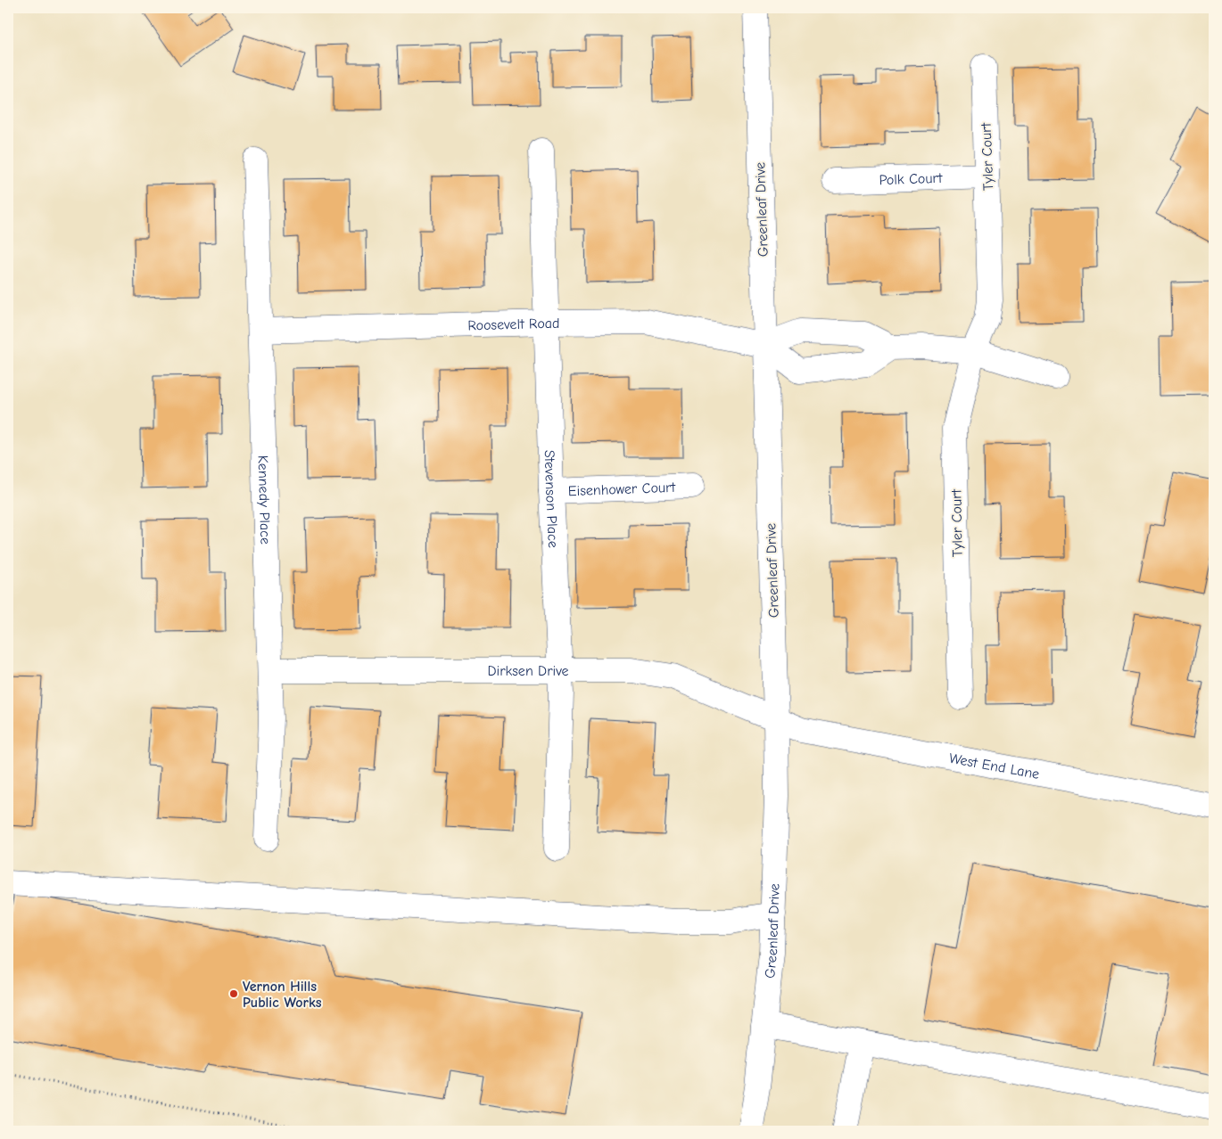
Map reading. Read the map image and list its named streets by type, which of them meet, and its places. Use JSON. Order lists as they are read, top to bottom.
{
  "streets": {
    "street": [
      "Tyler Court",
      "Polk Court",
      "Greenleaf Drive",
      "Roosevelt Road",
      "Eisenhower Court",
      "Kennedy Place",
      "Stevenson Place",
      "Dirksen Drive",
      "West End Lane"
    ]
  },
  "crossings": [
    ["Tyler Court", "Polk Court"],
    ["Greenleaf Drive", "Roosevelt Road"],
    ["Greenleaf Drive", "Dirksen Drive"],
    ["Greenleaf Drive", "West End Lane"],
    ["Roosevelt Road", "Kennedy Place"],
    ["Roosevelt Road", "Stevenson Place"],
    ["Eisenhower Court", "Stevenson Place"],
    ["Kennedy Place", "Dirksen Drive"],
    ["Stevenson Place", "Dirksen Drive"],
    ["Dirksen Drive", "West End Lane"]
  ],
  "places": ["Vernon Hills Public Works"]
}
